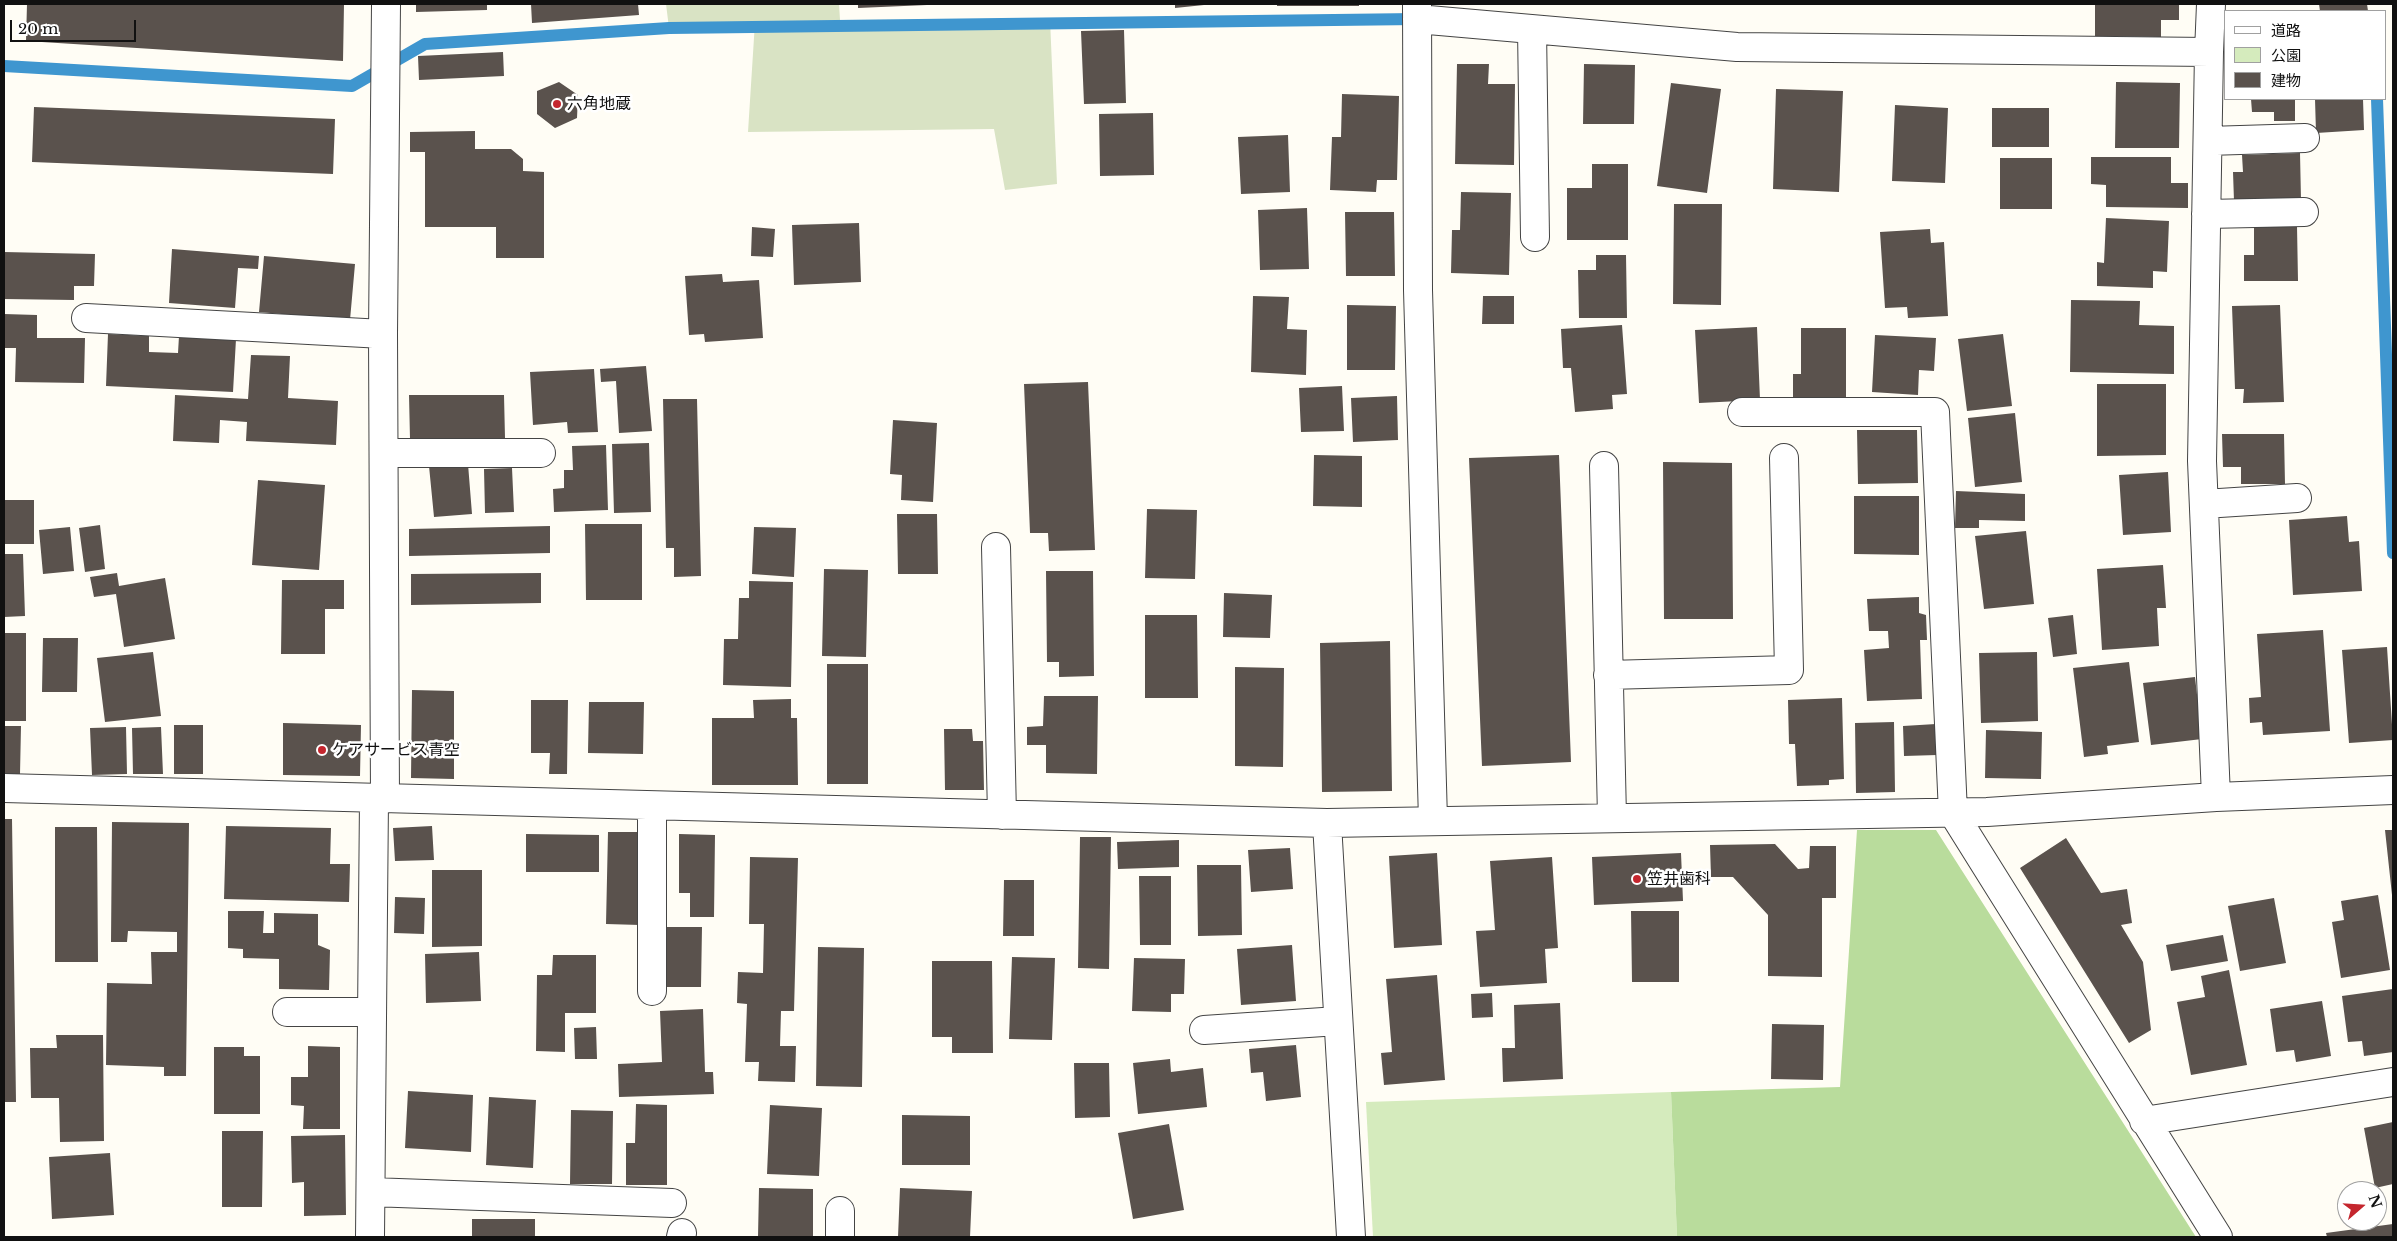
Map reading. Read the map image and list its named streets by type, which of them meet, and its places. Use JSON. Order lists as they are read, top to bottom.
{
  "places": ["六角地蔵", "ケアサービス青空", "笠井歯科"],
  "legend": ["道路", "公園", "建物"],
  "scale_bar": "20 m",
  "north": "right"
}
